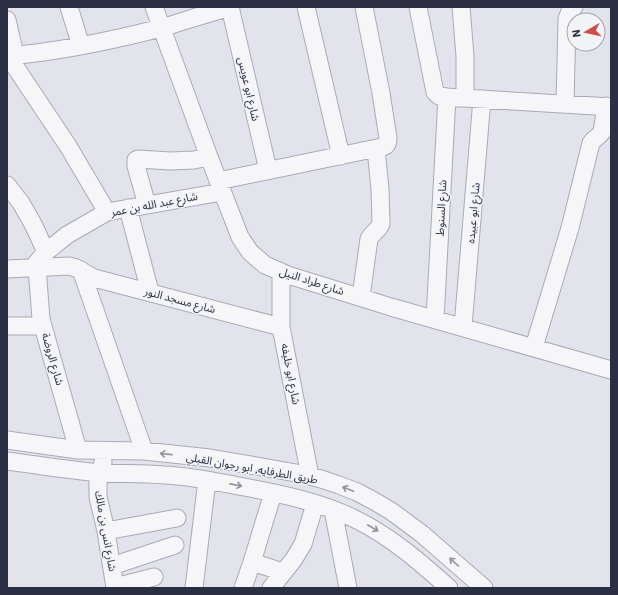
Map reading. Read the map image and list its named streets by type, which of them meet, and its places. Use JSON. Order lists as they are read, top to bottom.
{
  "streets": {
    "street": [
      "شارع ابو عويس",
      "شارع عبد الله بن عمر",
      "شارع السنوط",
      "شارع ابو عبيده",
      "شارع طراد النيل",
      "شارع مسجد النور",
      "شارع الروضة",
      "شارع ابو خليفه",
      "طريق الطرفايه, ابو رجوان القبلي",
      "شارع انس بن مالك"
    ]
  },
  "crossings": [
    ["شارع ابو عويس", "شارع عبد الله بن عمر"],
    ["شارع عبد الله بن عمر", "شارع طراد النيل"],
    ["شارع عبد الله بن عمر", "شارع مسجد النور"],
    ["شارع عبد الله بن عمر", "شارع الروضة"],
    ["شارع السنوط", "شارع طراد النيل"],
    ["شارع ابو عبيده", "شارع طراد النيل"],
    ["شارع طراد النيل", "شارع ابو خليفه"],
    ["شارع مسجد النور", "شارع الروضة"],
    ["شارع مسجد النور", "شارع ابو خليفه"],
    ["شارع الروضة", "طريق الطرفايه, ابو رجوان القبلي"],
    ["شارع ابو خليفه", "طريق الطرفايه, ابو رجوان القبلي"],
    ["طريق الطرفايه, ابو رجوان القبلي", "شارع انس بن مالك"]
  ],
  "north": "left"
}
